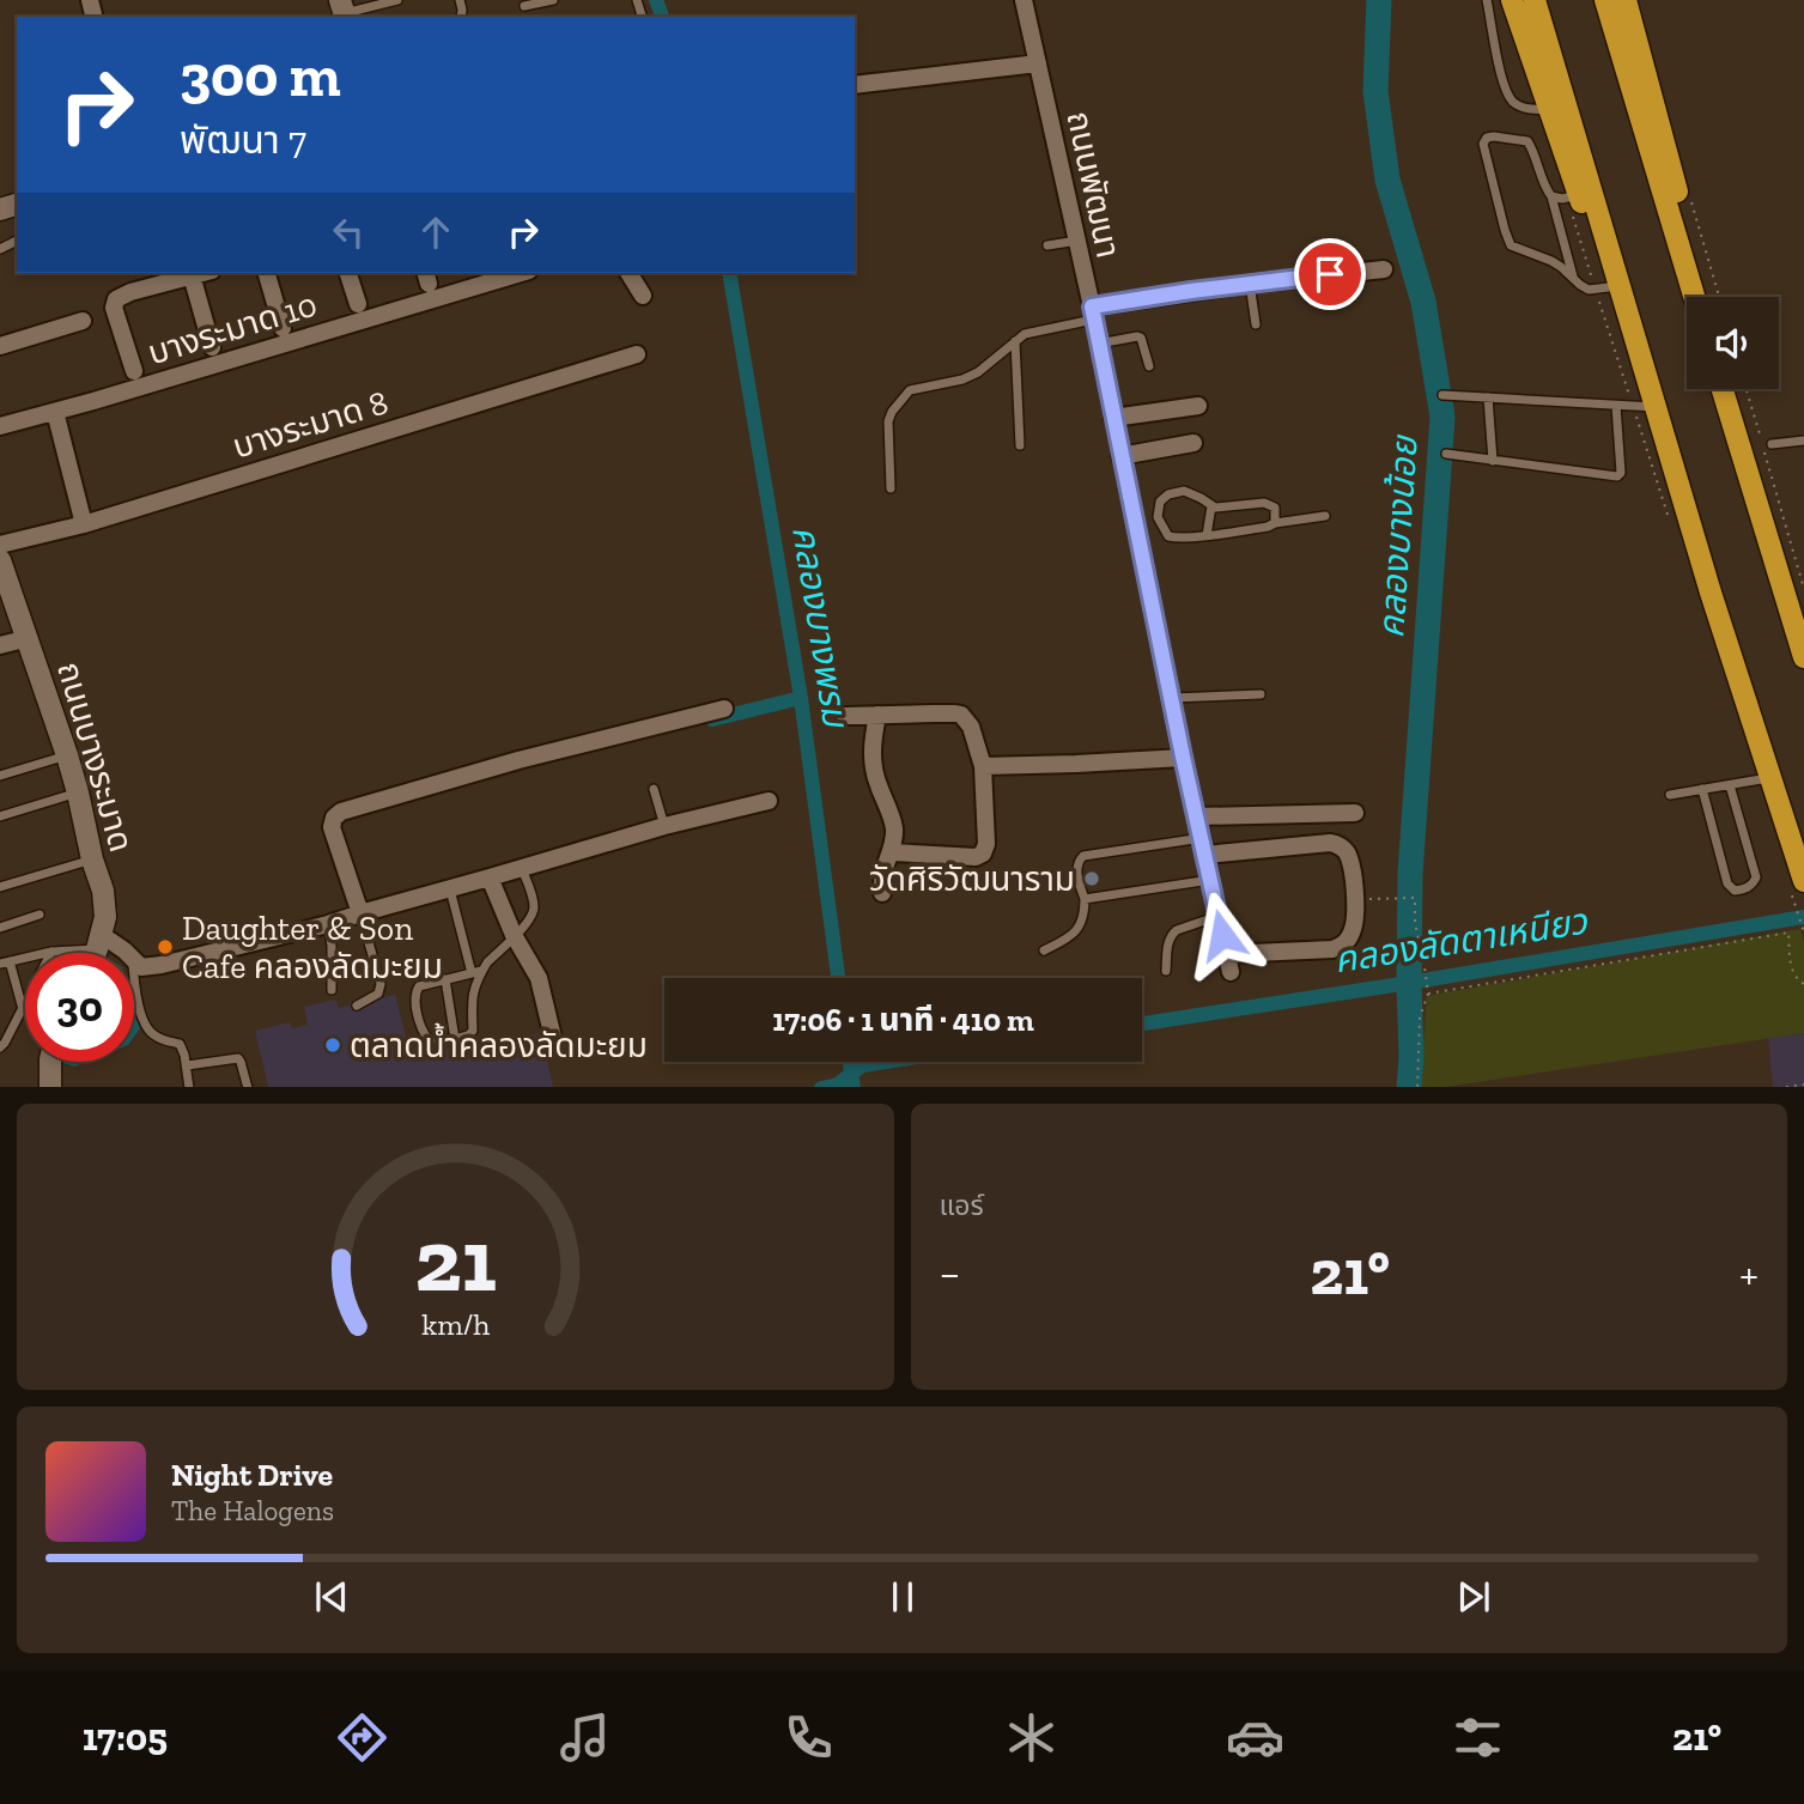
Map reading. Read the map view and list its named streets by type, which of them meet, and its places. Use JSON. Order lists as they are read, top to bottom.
{
  "streets": {
    "street": [
      "ถนนพัฒนา",
      "บางระมาด 10",
      "บางระมาด 8",
      "ถนนบางระมาด"
    ]
  },
  "water": ["คลองบางน้อย", "คลองบางพรม", "คลองลัดตาเหนียว"],
  "places": ["วัดศิริวัฒนาราม", "Daughter & Son Cafe คลองลัดมะยม", "ตลาดน้ำคลองลัดมะยม"],
  "page": {
    "turn": ["300 m", "พัฒนา 7"],
    "limit": "30",
    "trip": "17:06 · 1 นาที · 410 m",
    "tile": "แอร์",
    "heat": ["−", "21°", "+"],
    "song": ["Night Drive", "The Halogens"],
    "tabs": ["17:05", "21°"],
    "gauge": ["21", "km/h"]
  }
}
